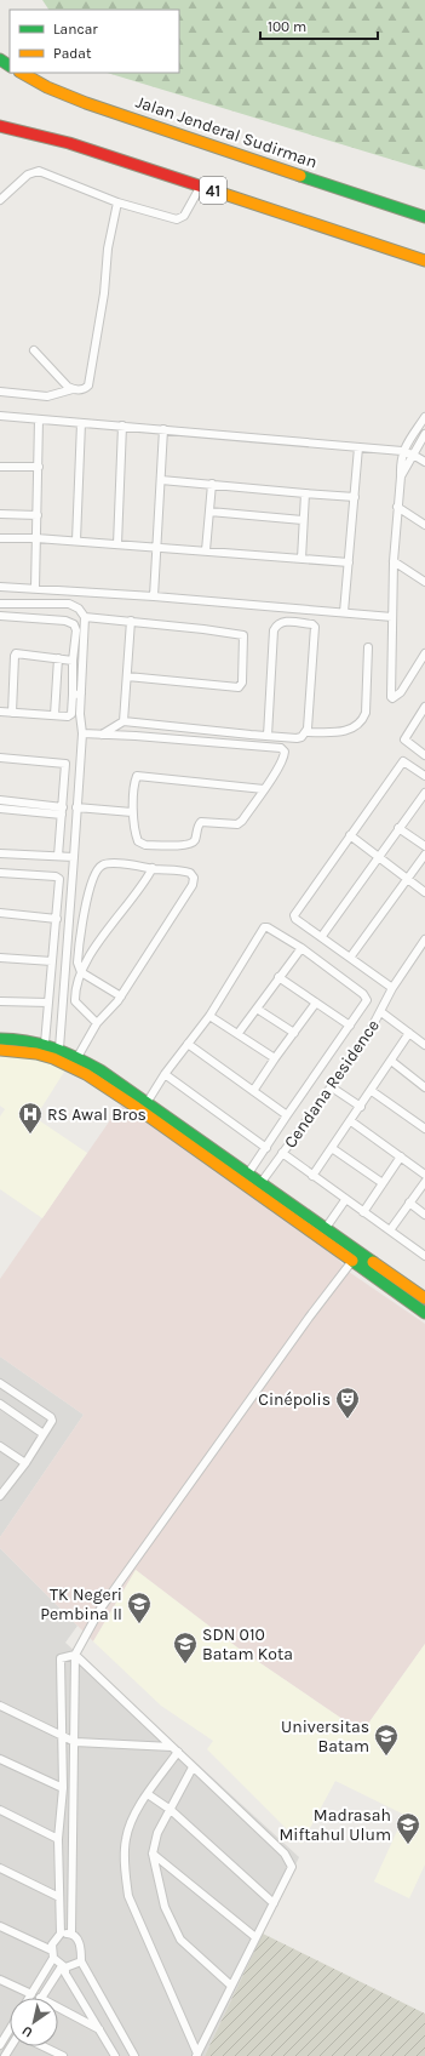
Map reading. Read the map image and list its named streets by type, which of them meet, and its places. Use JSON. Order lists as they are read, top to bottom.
{
  "streets": {
    "main road": ["Jalan Jenderal Sudirman", "41"],
    "street": ["Cendana Residence"]
  },
  "places": {
    "hospital": ["RS Awal Bros"],
    "theatre": ["Cinépolis"],
    "school or university": [
      "TK Negeri Pembina II",
      "SDN 010 Batam Kota",
      "Universitas Batam",
      "Madrasah Miftahul Ulum"
    ]
  },
  "legend": ["Lancar", "Padat"],
  "scale_bar": "100 m",
  "north": "bottom left"
}
